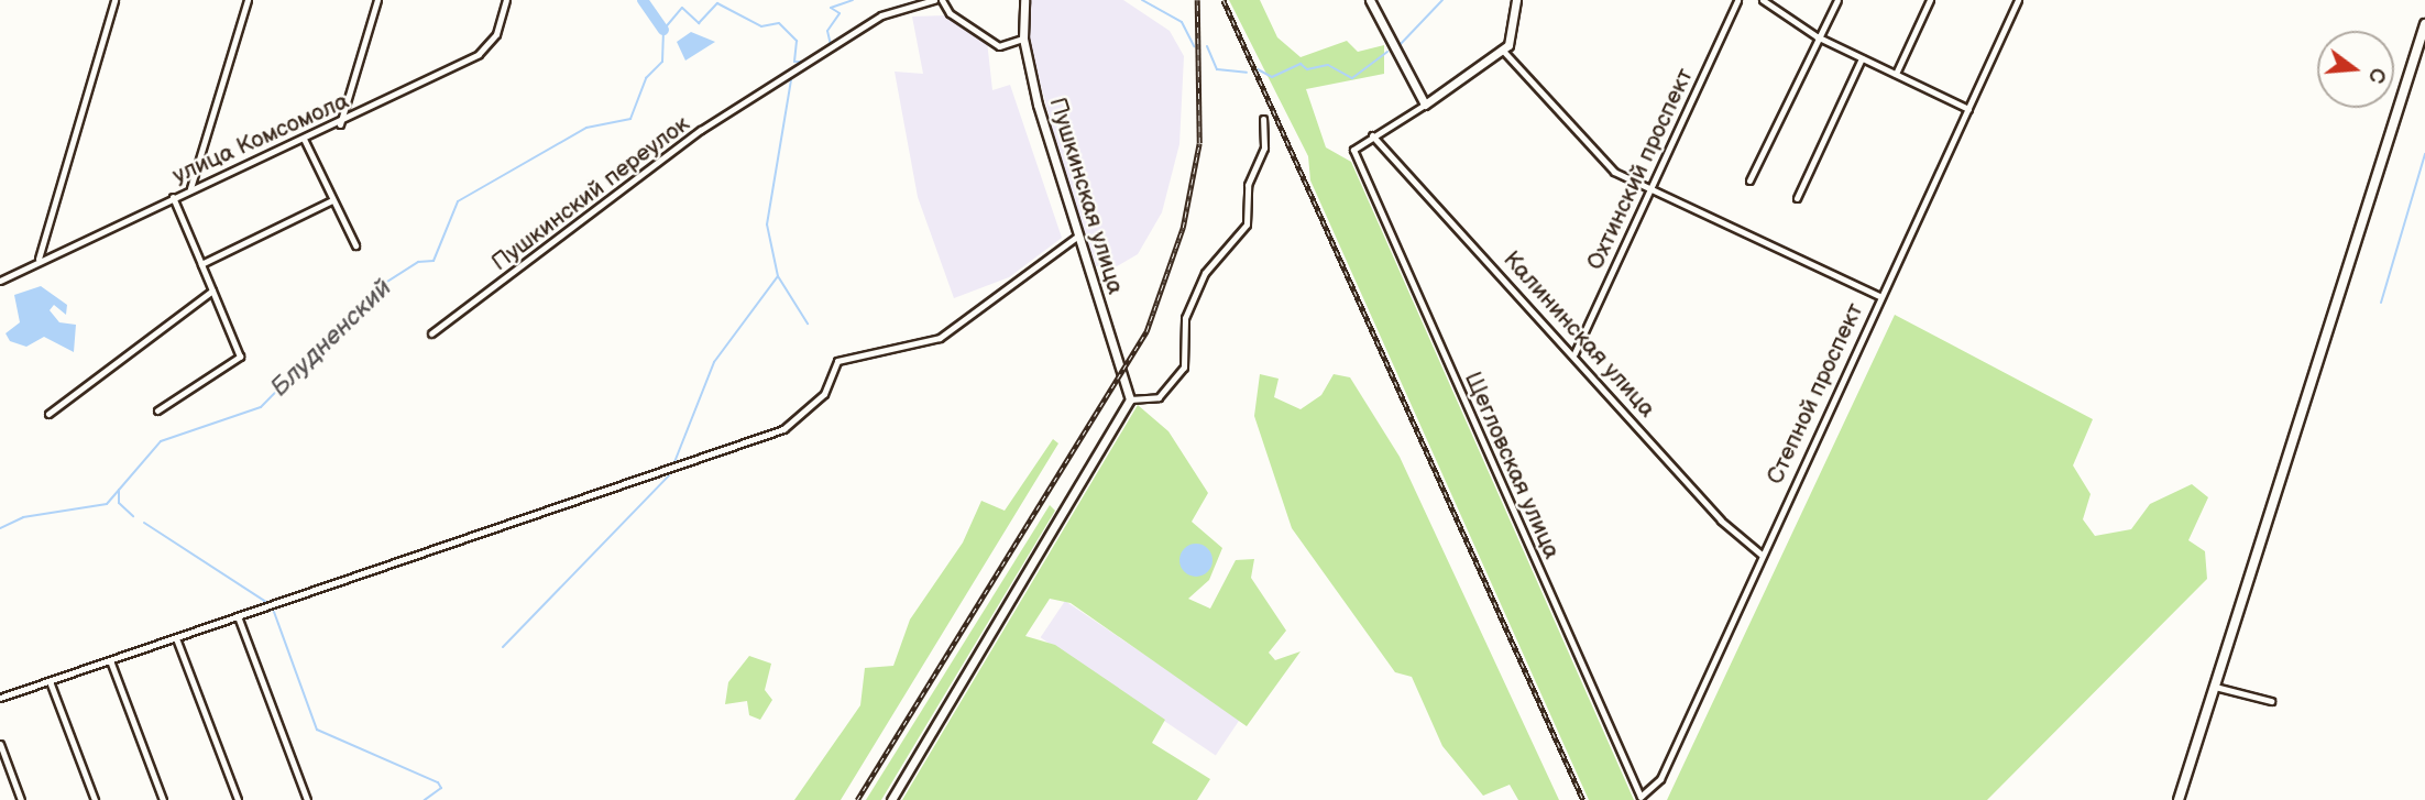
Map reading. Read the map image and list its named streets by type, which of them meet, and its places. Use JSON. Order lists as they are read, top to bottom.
{
  "streets": {
    "street": [
      "улица Комсомола",
      "Охтинский проспект",
      "Пушкинский переулок",
      "Пушкинская улица",
      "Калининская улица",
      "Степной проспект",
      "Щегловская улица"
    ]
  },
  "crossings": [
    ["Охтинский проспект", "Калининская улица"],
    ["Калининская улица", "Степной проспект"],
    ["Калининская улица", "Щегловская улица"],
    ["Степной проспект", "Щегловская улица"]
  ],
  "water": ["Блудненский"],
  "north": "right"
}
